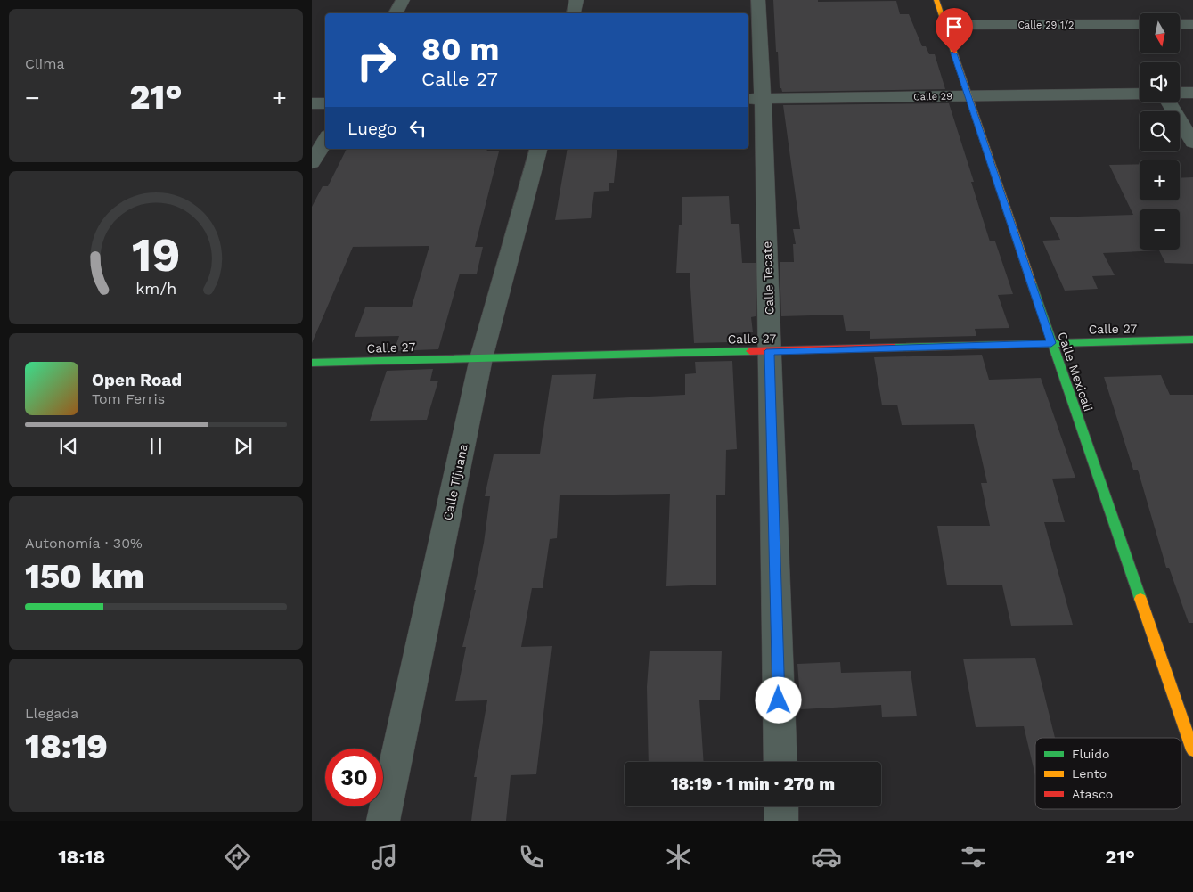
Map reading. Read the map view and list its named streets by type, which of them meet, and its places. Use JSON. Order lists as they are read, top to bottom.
{
  "streets": {
    "street": [
      "Calle 29 1/2",
      "Calle 29",
      "Calle Tecate",
      "Calle 27",
      "Calle Mexicali",
      "Calle Tijuana"
    ]
  },
  "crossings": [
    ["Calle 29 1/2", "Calle Mexicali"],
    ["Calle 29", "Calle Tecate"],
    ["Calle 29", "Calle Mexicali"],
    ["Calle Tecate", "Calle 27"],
    ["Calle 27", "Calle Mexicali"],
    ["Calle 27", "Calle Tijuana"]
  ],
  "legend": ["Fluido", "Lento", "Atasco"],
  "north": "bottom",
  "page": {
    "tile": [
      "Clima",
      ["Autonomía · 30%", "150 km"],
      ["Llegada", "18:19"]
    ],
    "map_buttons": ["+", "−"],
    "turn": ["80 m", "Calle 27"],
    "heat": ["−", "21°", "+"],
    "then": "Luego",
    "song": ["Open Road", "Tom Ferris"],
    "limit": "30",
    "trip": "18:19 · 1 min · 270 m",
    "tabs": ["18:18", "21°"],
    "gauge": ["19", "km/h"]
  }
}
